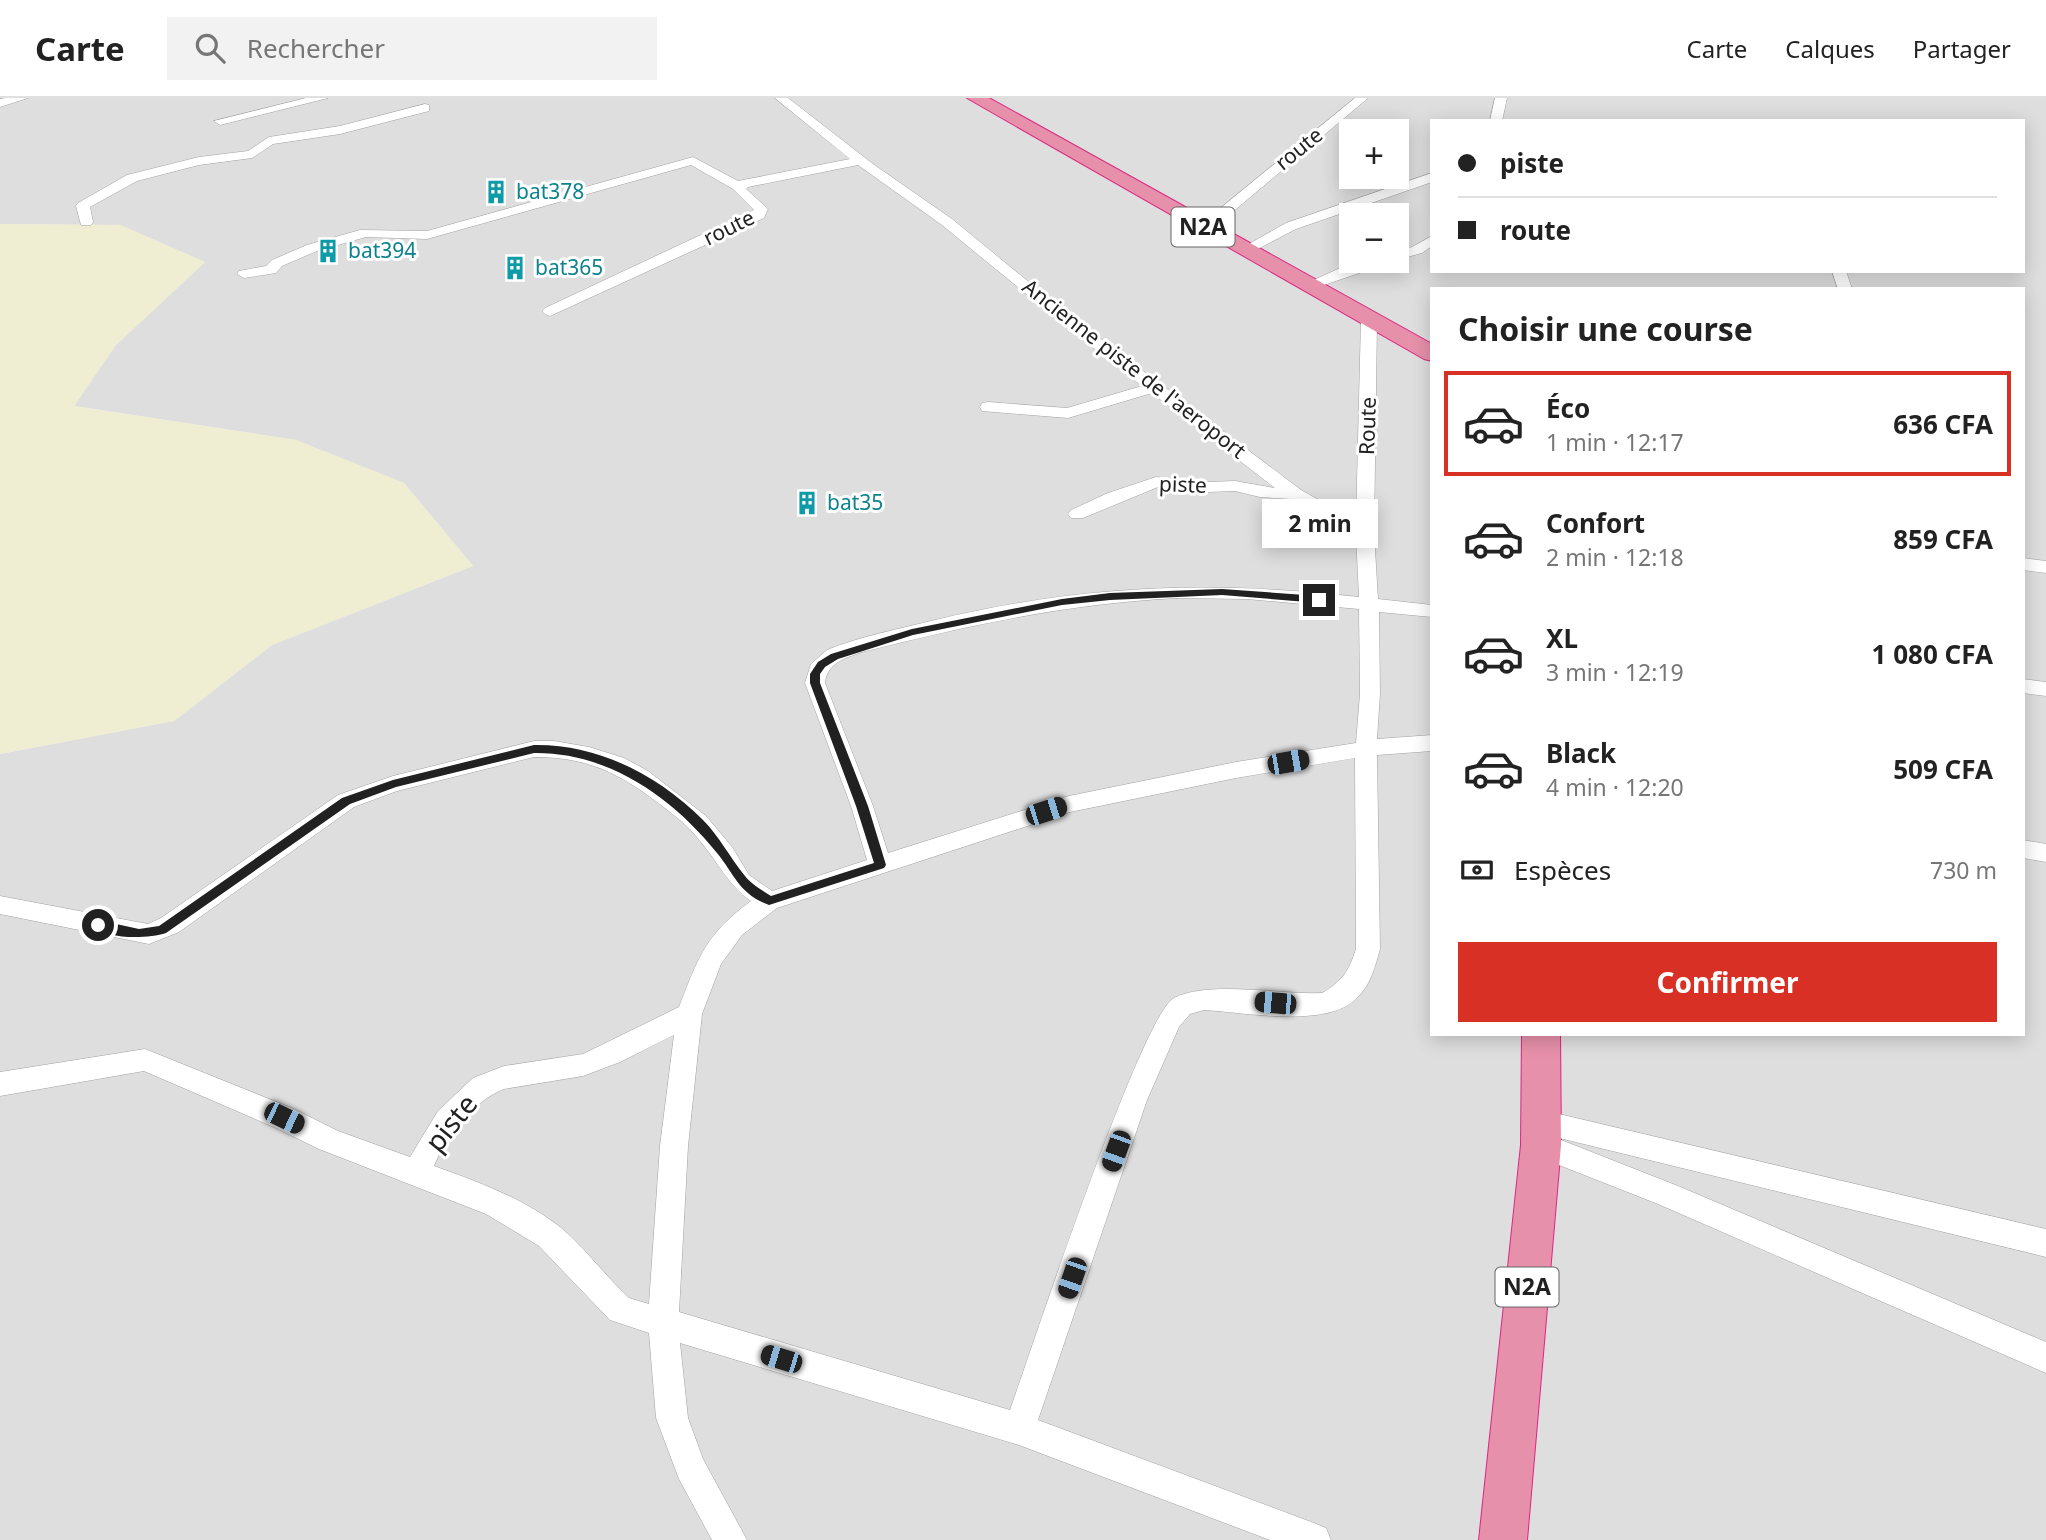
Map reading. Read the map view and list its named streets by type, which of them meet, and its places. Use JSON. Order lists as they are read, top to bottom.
{
  "streets": {
    "highway": ["N2A"],
    "street": [
      "route",
      "Ancienne piste de l'aeroport",
      "Route",
      "piste"
    ]
  },
  "crossings": [
    ["route", "N2A"],
    ["route", "Ancienne piste de l'aeroport"],
    ["N2A", "Route"],
    ["Ancienne piste de l'aeroport", "Route"],
    ["Ancienne piste de l'aeroport", "piste"]
  ],
  "places": {
    "building": [
      "bat378",
      "bat394",
      "bat365",
      "bat35"
    ]
  },
  "page": {
    "header": "Carte",
    "search": "Rechercher",
    "nav": ["Carte", "Calques", "Partager"],
    "map_buttons": ["+", "−"],
    "banner": ["piste", "route"],
    "heading": "Choisir une course",
    "list": [
      {
        "name": "Éco",
        "note": "1 min · 12:17",
        "value": "636 CFA"
      },
      {
        "name": "Confort",
        "note": "2 min · 12:18",
        "value": "859 CFA"
      },
      {
        "name": "XL",
        "note": "3 min · 12:19",
        "value": "1 080 CFA"
      },
      {
        "name": "Black",
        "note": "4 min · 12:20",
        "value": "509 CFA"
      }
    ],
    "bubble": "2 min",
    "pay": ["Espèces", "730 m"],
    "buttons": "Confirmer"
  }
}
